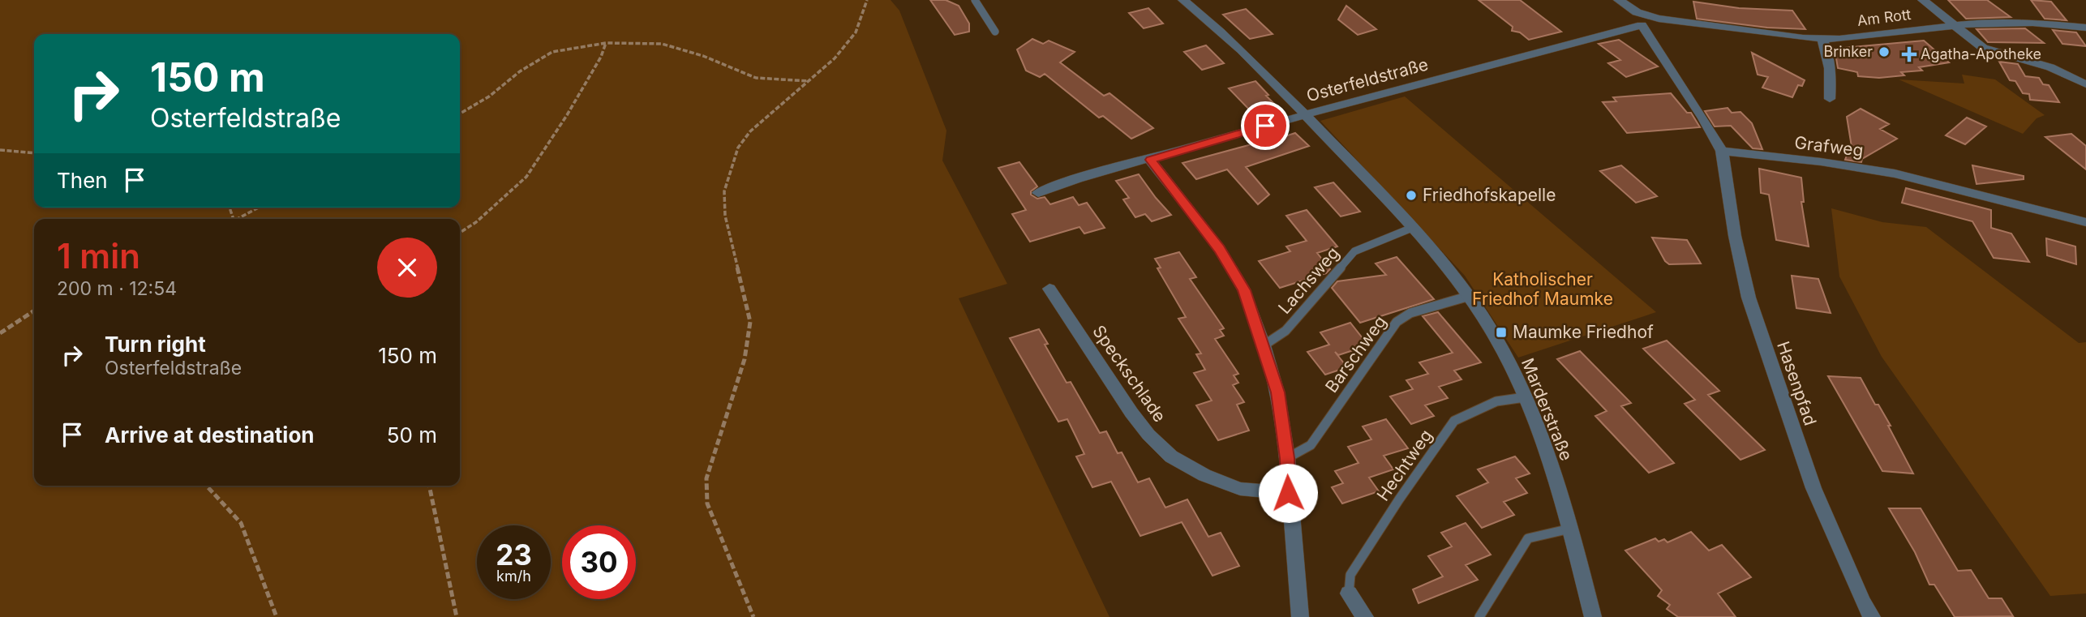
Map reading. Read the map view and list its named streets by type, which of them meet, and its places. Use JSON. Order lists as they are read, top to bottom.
{
  "streets": {
    "street": [
      "Am Rott",
      "Osterfeldstraße",
      "Grafweg",
      "Speckschlade",
      "Hasenpfad",
      "Marderstraße"
    ],
    "lane": ["Lachsweg", "Barschweg", "Hechtweg"]
  },
  "crossings": [
    ["Am Rott", "Osterfeldstraße"],
    ["Osterfeldstraße", "Marderstraße"],
    ["Grafweg", "Hasenpfad"],
    ["Lachsweg", "Marderstraße"],
    ["Barschweg", "Marderstraße"],
    ["Marderstraße", "Hechtweg"]
  ],
  "parks": ["Katholischer Friedhof Maumke"],
  "places": {
    "other": ["Brinker", "Friedhofskapelle"],
    "health": ["Agatha-Apotheke"],
    "transit": ["Maumke Friedhof"]
  },
  "page": {
    "turn": ["150 m", "Osterfeldstraße"],
    "then": "Then",
    "heading": ["1 min", "200 m · 12:54"],
    "list": [
      {
        "name": "Turn right",
        "note": "Osterfeldstraße",
        "value": "150 m"
      },
      {
        "name": "Arrive at destination",
        "value": "50 m"
      }
    ],
    "speed": "23 km/h",
    "limit": "30"
  }
}
